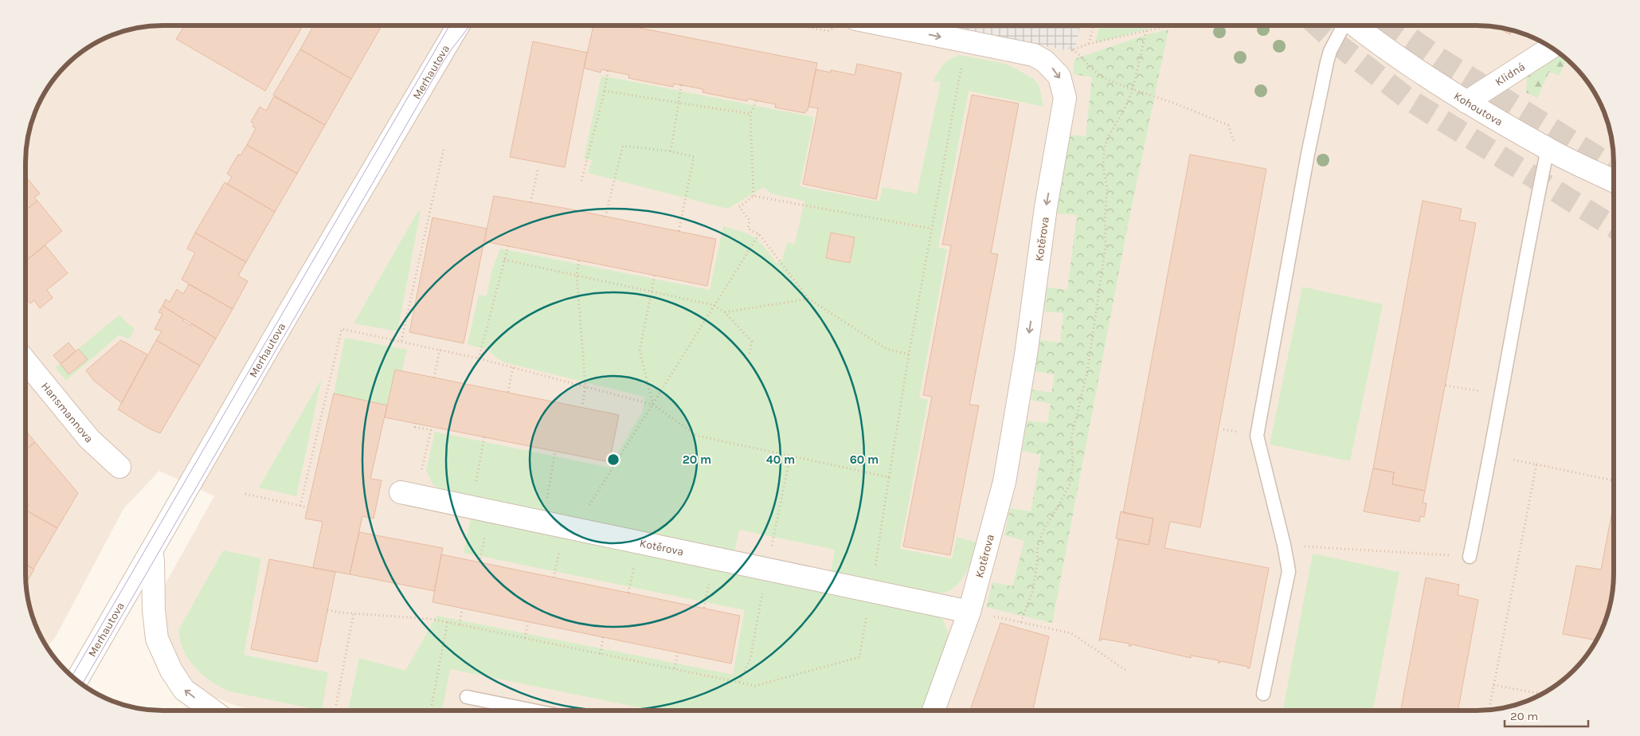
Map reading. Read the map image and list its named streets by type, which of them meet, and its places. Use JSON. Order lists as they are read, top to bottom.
{
  "streets": {
    "street": [
      "Merhautova",
      "Klidná",
      "Kohoutova",
      "Kotěrova",
      "Hansmannova"
    ]
  },
  "crossings": [
    ["Klidná", "Kohoutova"]
  ],
  "one_way": ["Kotěrova"],
  "scale_bar": "20 m",
  "rings": ["20 m", "40 m", "60 m"]
}
